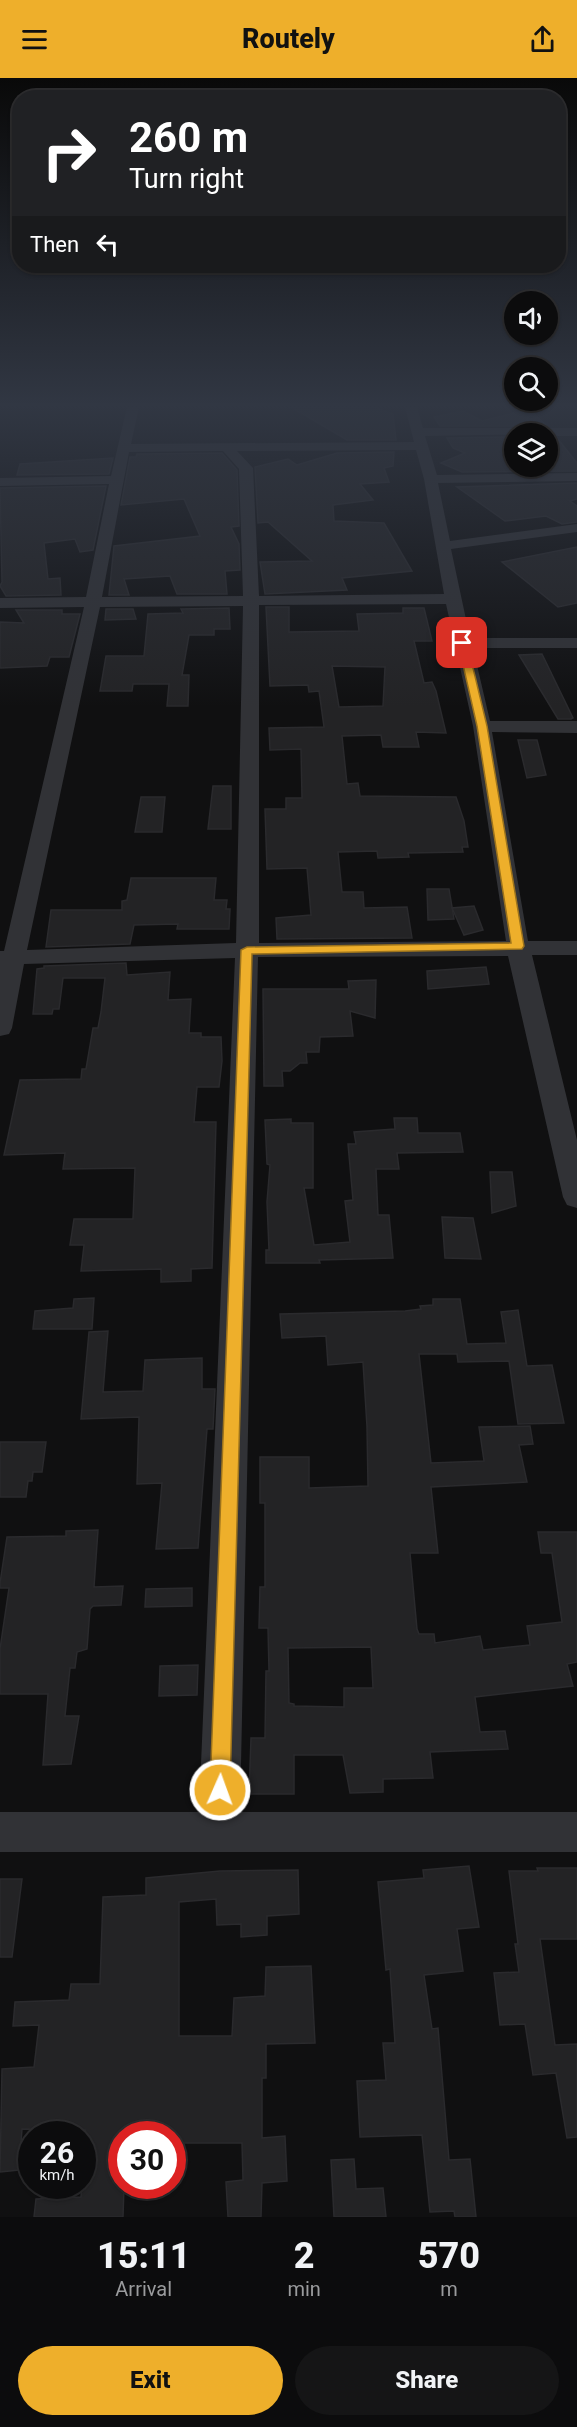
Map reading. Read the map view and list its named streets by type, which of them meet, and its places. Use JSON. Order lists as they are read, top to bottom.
{
  "page": {
    "header": "Routely",
    "turn": ["260 m", "Turn right"],
    "then": "Then",
    "speed": "26 km/h",
    "limit": "30",
    "eta": [
      "15:11",
      "Arrival",
      "2",
      "min",
      "570",
      "m"
    ],
    "buttons": ["Exit", "Share"]
  }
}
